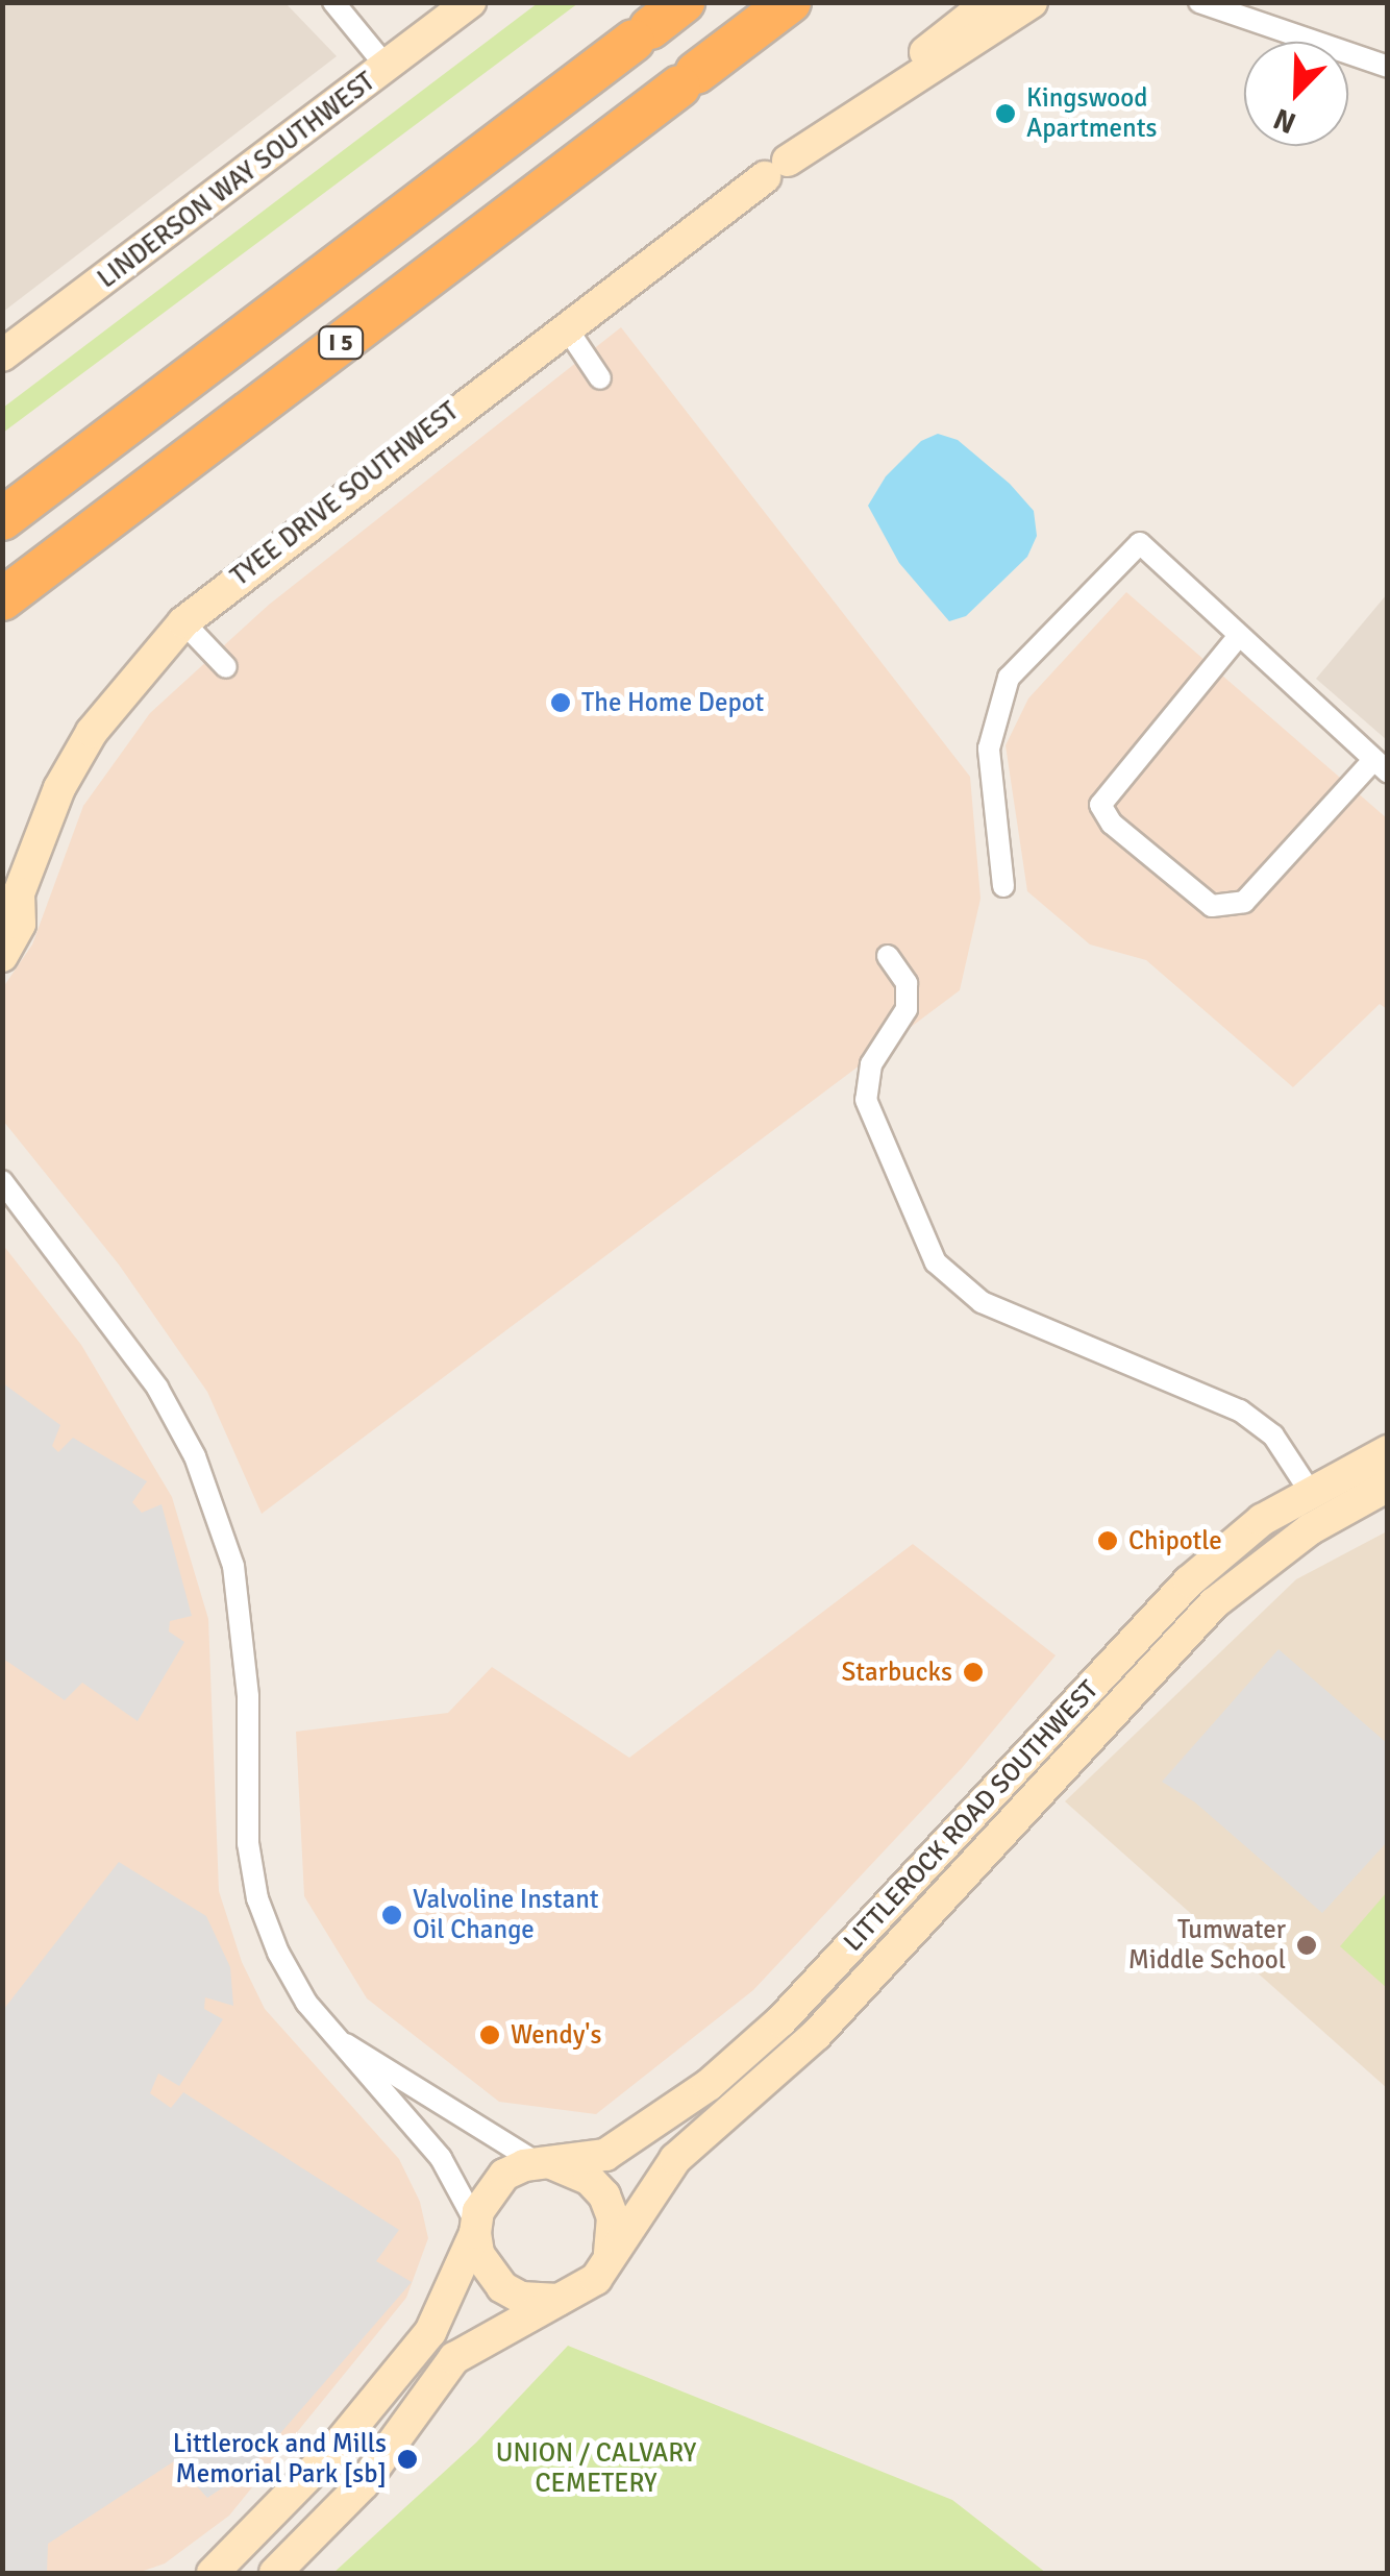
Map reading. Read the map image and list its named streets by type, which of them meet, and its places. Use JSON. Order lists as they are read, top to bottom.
{
  "streets": {
    "highway": ["I 5"],
    "main road": ["LINDERSON WAY SOUTHWEST", "TYEE DRIVE SOUTHWEST", "LITTLEROCK ROAD SOUTHWEST"]
  },
  "parks": ["UNION / CALVARY CEMETERY"],
  "places": [
    "Kingswood Apartments",
    "The Home Depot",
    "Chipotle",
    "Starbucks",
    "Valvoline Instant Oil Change",
    "Tumwater Middle School",
    "Wendy's",
    "Littlerock and Mills Memorial Park [sb]"
  ],
  "north": "bottom left"
}
